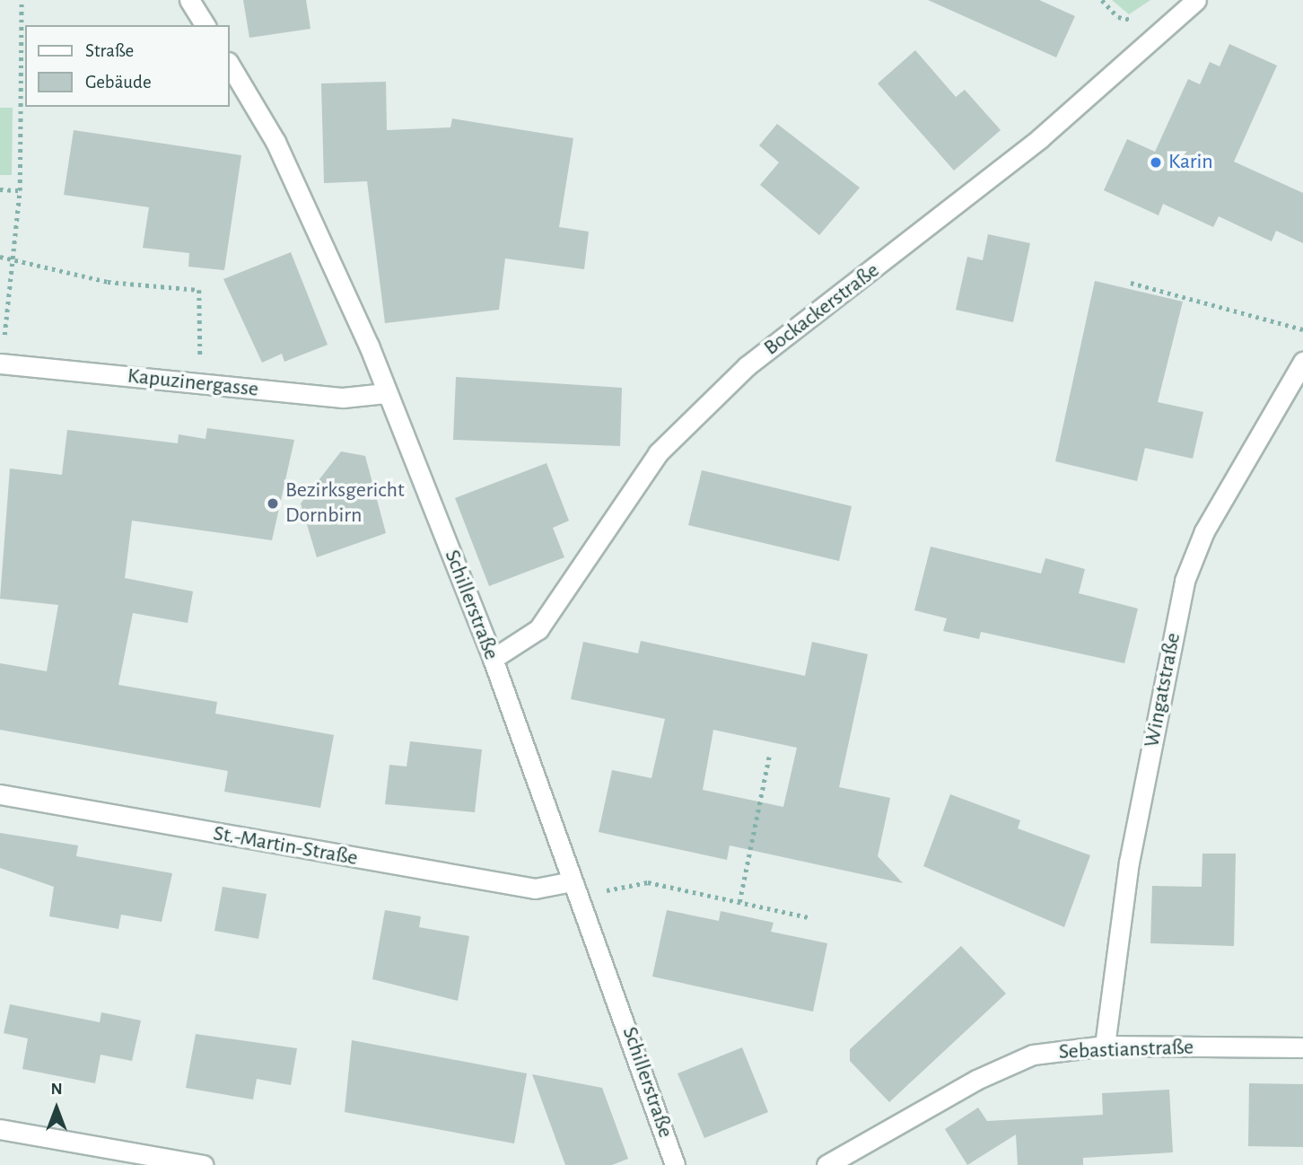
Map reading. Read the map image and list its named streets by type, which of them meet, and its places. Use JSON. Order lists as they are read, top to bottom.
{
  "streets": {
    "street": [
      "Bockackerstraße",
      "Kapuzinergasse",
      "Schillerstraße",
      "Wingatstraße",
      "St.-Martin-Straße",
      "Sebastianstraße"
    ]
  },
  "crossings": [
    ["Bockackerstraße", "Schillerstraße"],
    ["Kapuzinergasse", "Schillerstraße"],
    ["Schillerstraße", "St.-Martin-Straße"],
    ["Wingatstraße", "Sebastianstraße"]
  ],
  "places": ["Karin", "Bezirksgericht Dornbirn"],
  "legend": ["Straße", "Gebäude"],
  "north": "top"
}
